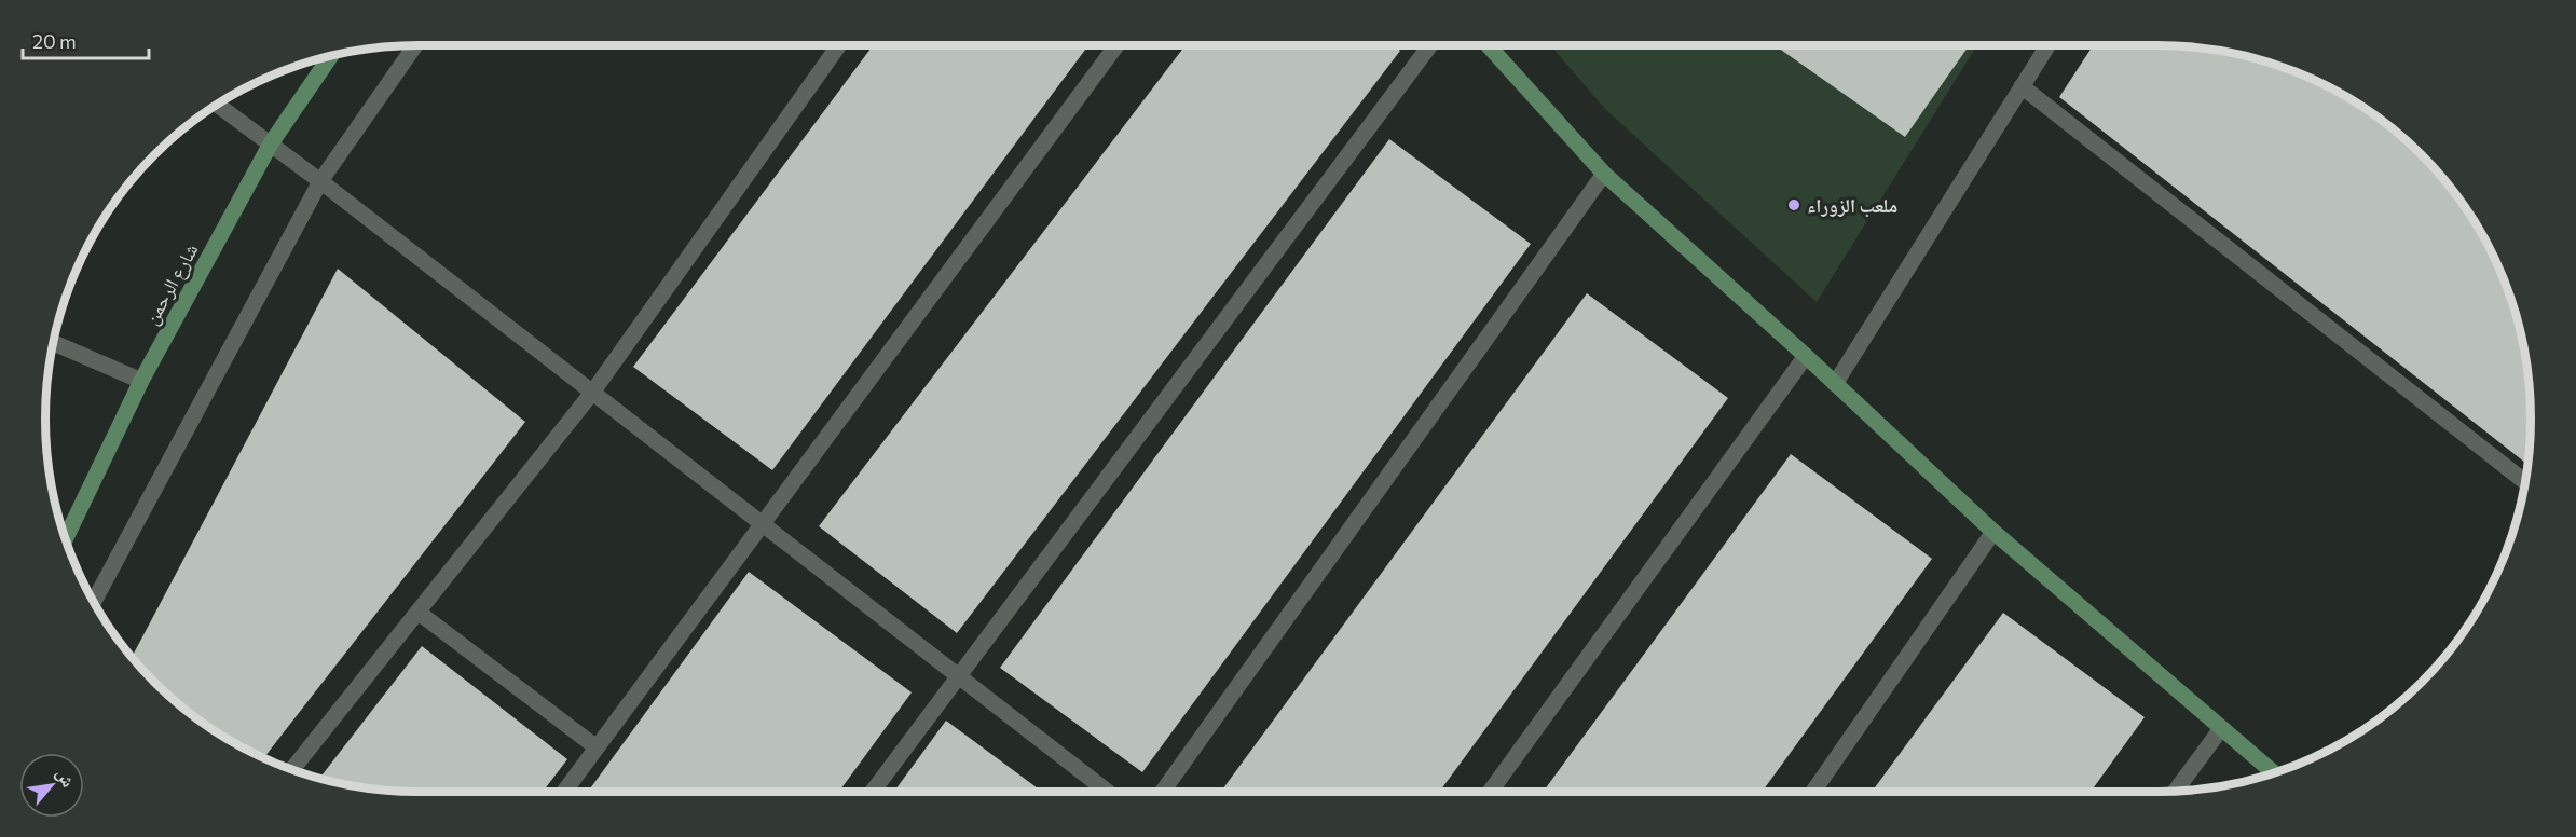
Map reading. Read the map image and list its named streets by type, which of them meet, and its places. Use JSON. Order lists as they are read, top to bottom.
{
  "streets": {
    "street": ["شارع الرحمن"]
  },
  "places": ["ملعب الزوراء"],
  "scale_bar": "20 m",
  "north": "top right"
}
